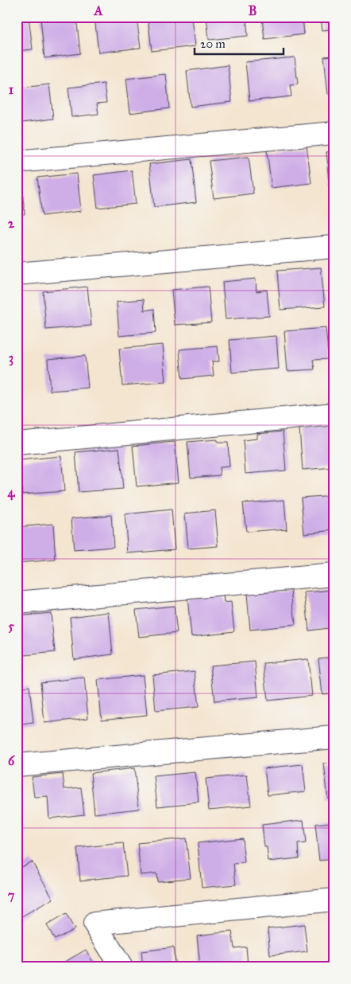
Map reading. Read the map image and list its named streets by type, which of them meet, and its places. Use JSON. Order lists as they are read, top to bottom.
{
  "scale_bar": "20 m",
  "grid": {
    "columns": ["A", "B"],
    "rows": [
      "1",
      "2",
      "3",
      "4",
      "5",
      "6",
      "7"
    ]
  }
}
